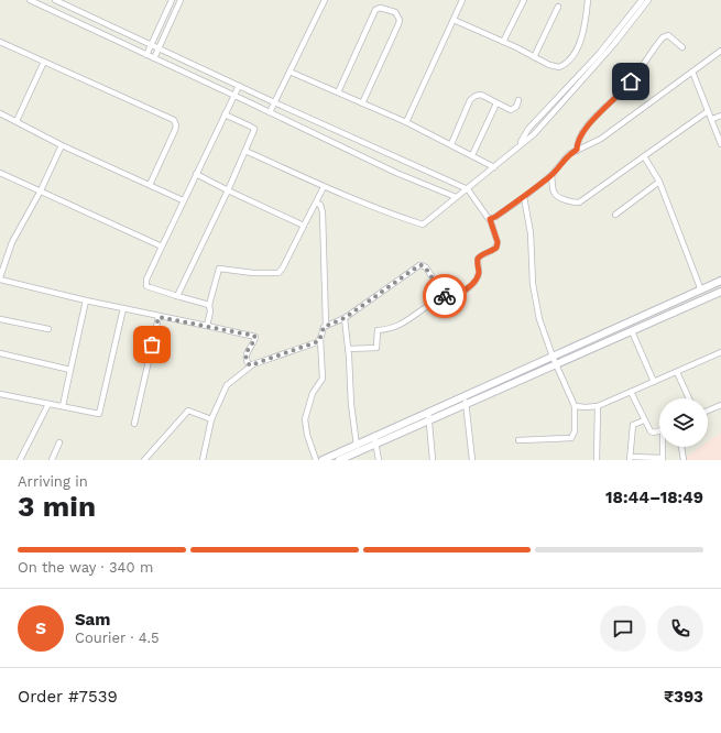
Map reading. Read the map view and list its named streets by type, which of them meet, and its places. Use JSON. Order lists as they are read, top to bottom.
{
  "page": {
    "heading": ["3 min", "Arriving in", "18:44–18:49"],
    "panel": [
      "Sam",
      "Courier · 4.5",
      "Order #7539",
      "₹393"
    ],
    "bar": "On the way · 340 m",
    "round": "S"
  }
}
